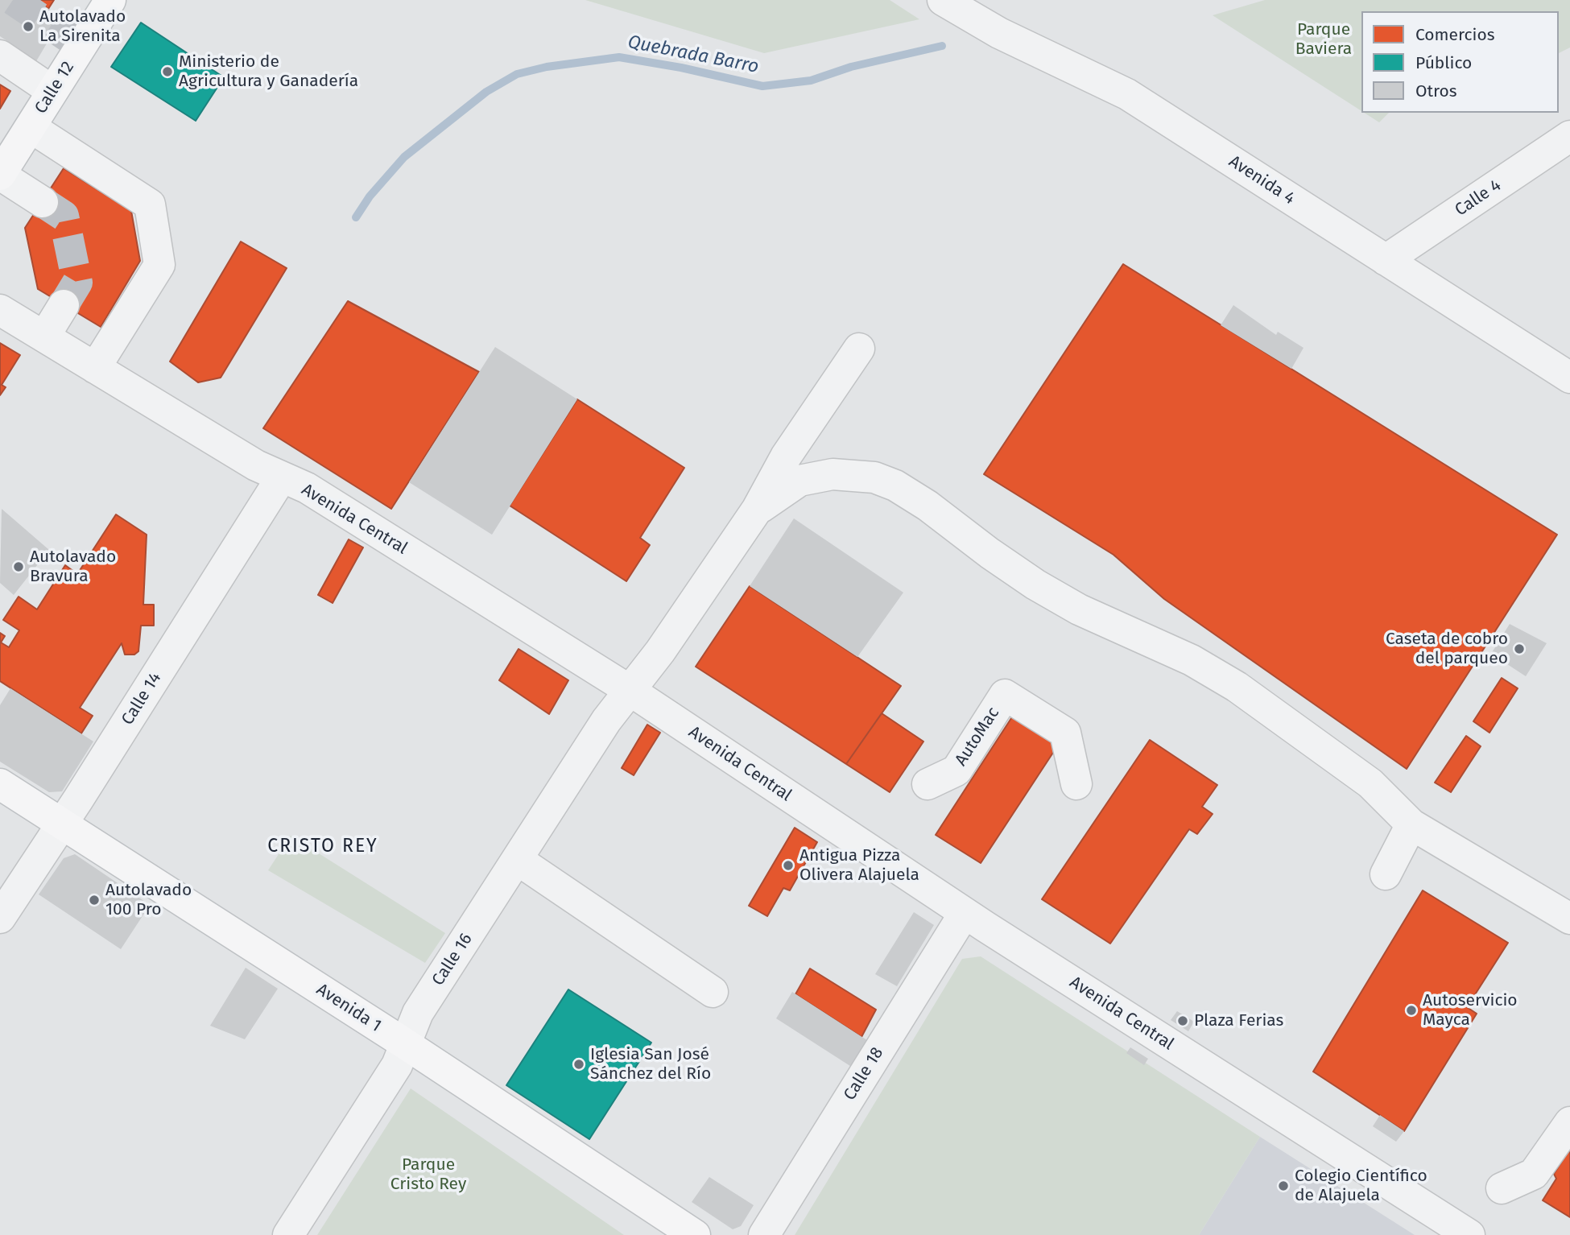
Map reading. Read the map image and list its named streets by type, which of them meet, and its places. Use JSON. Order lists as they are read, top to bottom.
{
  "streets": {
    "main road": ["Calle 12", "Avenida 1"],
    "street": [
      "Avenida 4",
      "Calle 4",
      "Avenida Central",
      "Calle 14",
      "AutoMac",
      "Calle 16",
      "Calle 18"
    ]
  },
  "crossings": [
    ["Avenida 4", "Calle 4"],
    ["Avenida Central", "Calle 14"],
    ["Avenida Central", "Calle 16"],
    ["Avenida Central", "Calle 18"],
    ["Calle 14", "Avenida 1"],
    ["Calle 16", "Avenida 1"]
  ],
  "districts": ["CRISTO REY"],
  "water": ["Quebrada Barro"],
  "parks": ["Parque Baviera", "Parque Cristo Rey"],
  "places": [
    "Autolavado La Sirenita",
    "Ministerio de Agricultura y Ganadería",
    "Autolavado Bravura",
    "Caseta de cobro del parqueo",
    "Antigua Pizza Olivera Alajuela",
    "Autolavado 100 Pro",
    "Autoservicio Mayca",
    "Plaza Ferias",
    "Iglesia San José Sánchez del Río",
    "Colegio Científico de Alajuela"
  ],
  "legend": ["Comercios", "Público", "Otros"]
}
